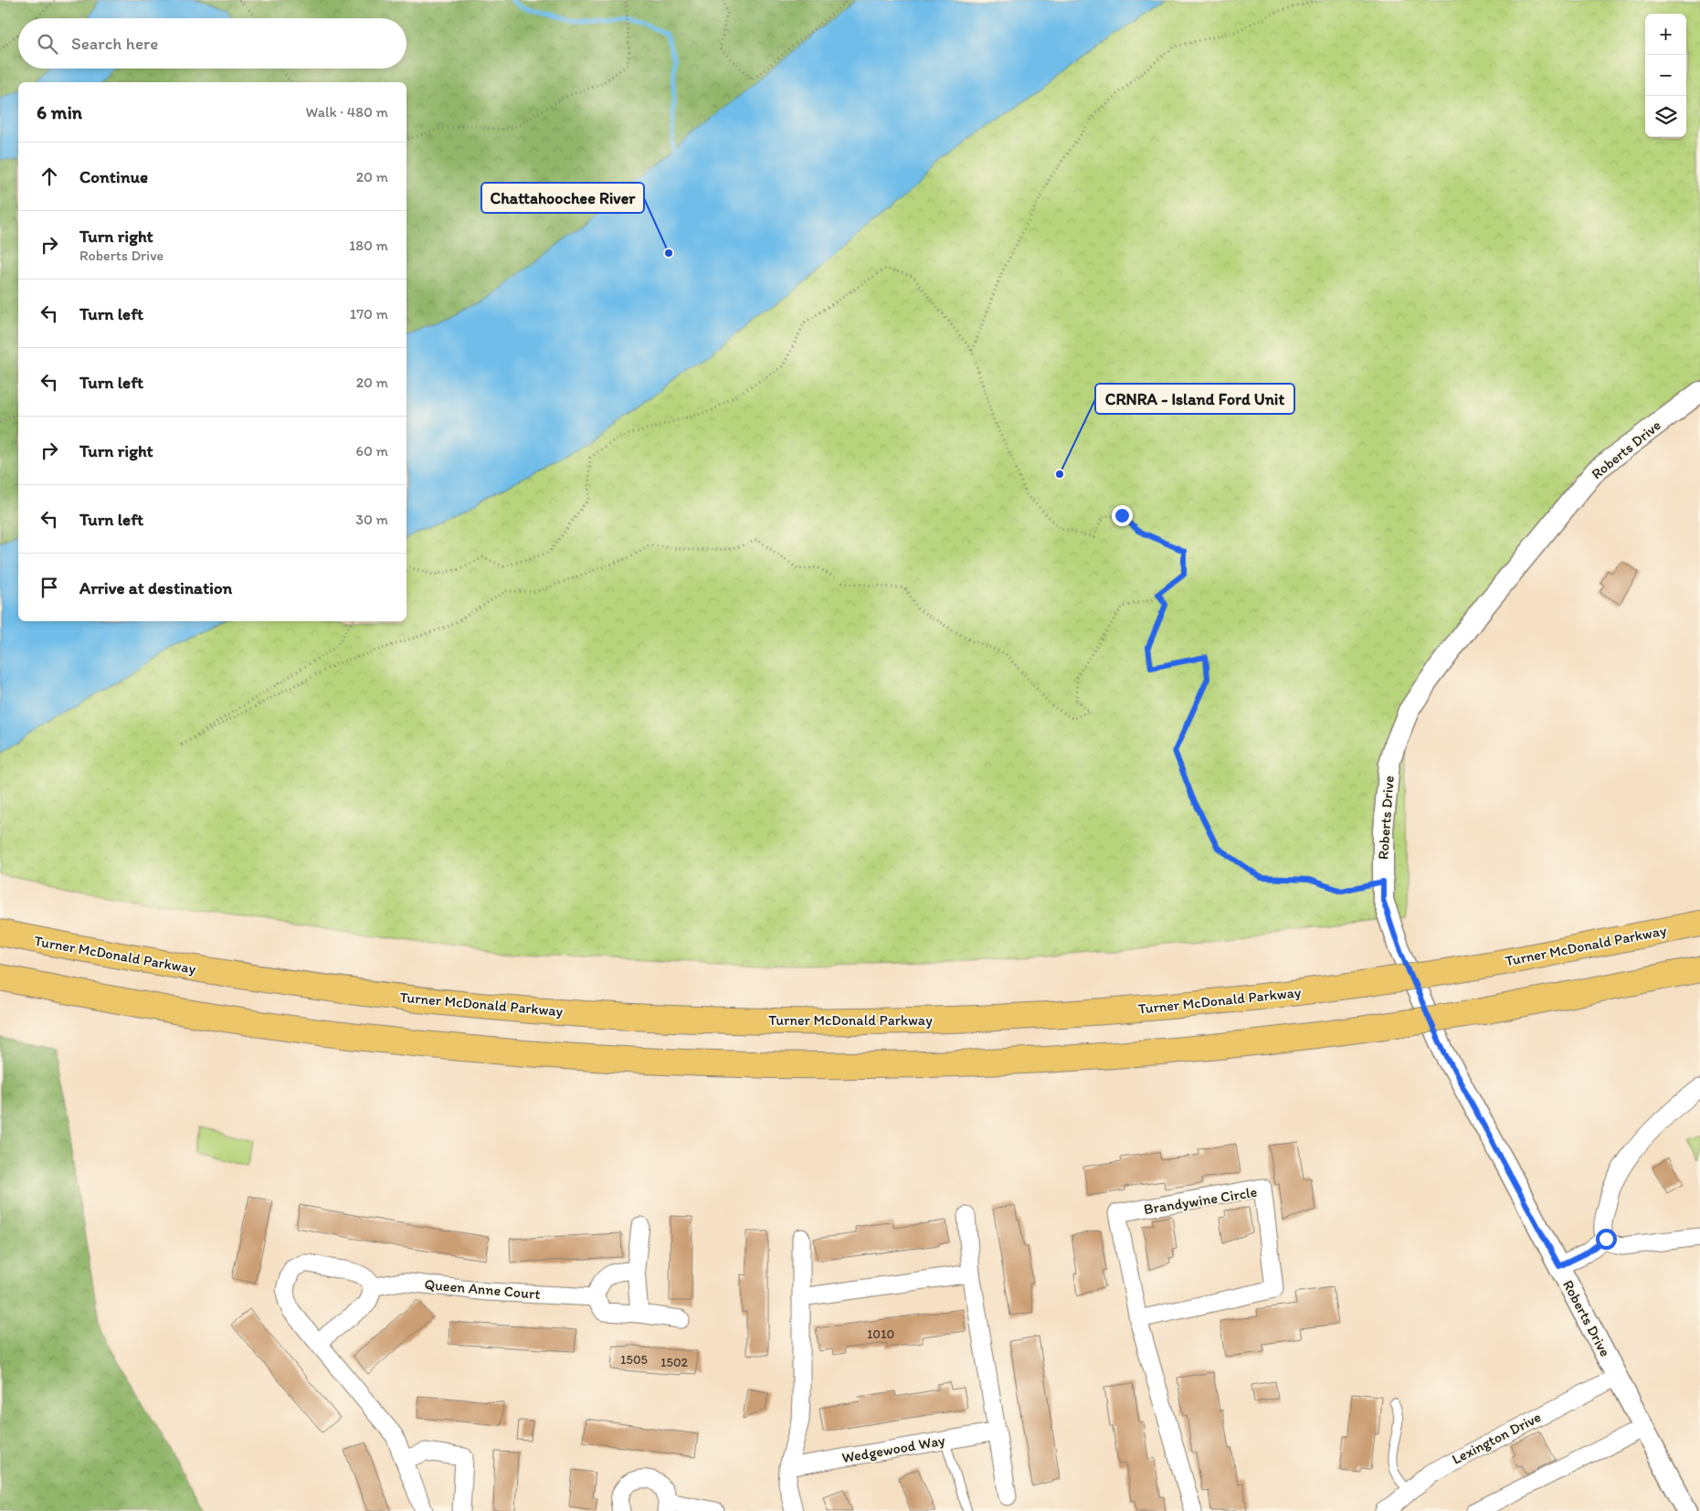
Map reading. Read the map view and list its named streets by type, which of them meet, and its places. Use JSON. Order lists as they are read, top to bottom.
{
  "streets": {
    "highway": ["Turner McDonald Parkway"],
    "street": [
      "Roberts Drive",
      "Brandywine Circle",
      "Queen Anne Court",
      "Lexington Drive",
      "Wedgewood Way"
    ]
  },
  "crossings": [
    ["Roberts Drive", "Lexington Drive"]
  ],
  "places": ["Chattahoochee River", "CRNRA - Island Ford Unit"],
  "house_numbers": ["1010", "1505", "1502"],
  "page": {
    "map_buttons": ["+", "−"],
    "search": "Search here",
    "heading": ["6 min", "Walk · 480 m"],
    "list": [
      ["Continue", "20 m"],
      ["Turn right", "Roberts Drive", "180 m"],
      ["Turn left", "170 m"],
      ["Turn left", "20 m"],
      ["Turn right", "60 m"],
      ["Turn left", "30 m"],
      "Arrive at destination"
    ]
  }
}
